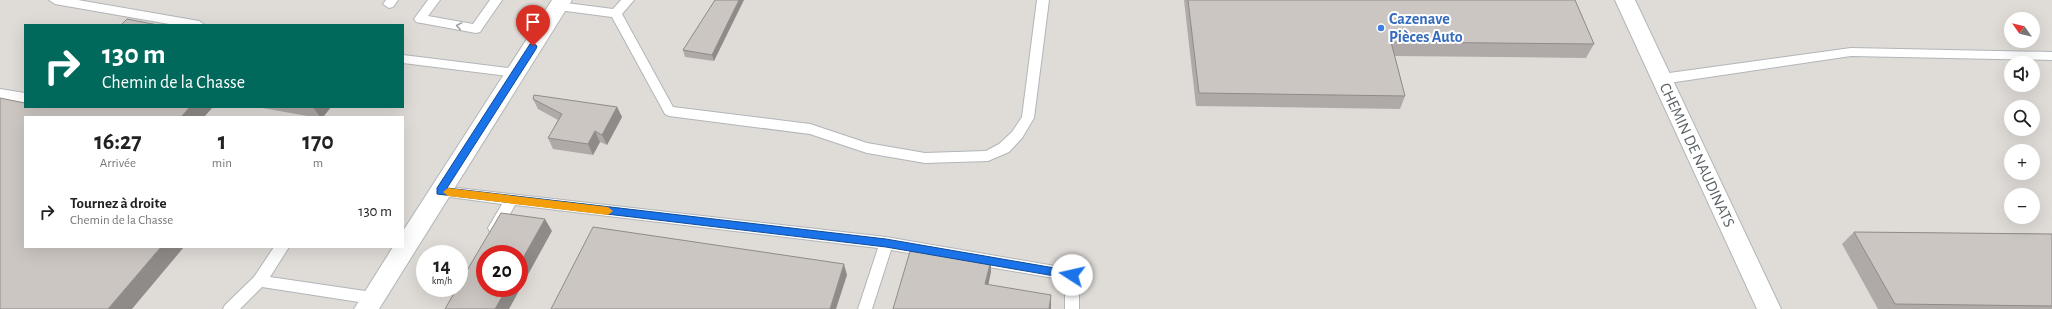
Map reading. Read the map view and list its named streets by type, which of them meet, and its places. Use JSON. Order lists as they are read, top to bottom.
{
  "streets": {
    "street": ["CHEMIN DE NAUDINATS"]
  },
  "places": ["Cazenave Pièces Auto"],
  "north": "top left",
  "page": {
    "map_buttons": ["+", "−"],
    "turn": ["130 m", "Chemin de la Chasse"],
    "eta": [
      "16:27",
      "Arrivée",
      "1",
      "min",
      "170",
      "m"
    ],
    "list": [
      {
        "name": "Tournez à droite",
        "note": "Chemin de la Chasse",
        "value": "130 m"
      }
    ],
    "speed": "14 km/h",
    "limit": "20"
  }
}
